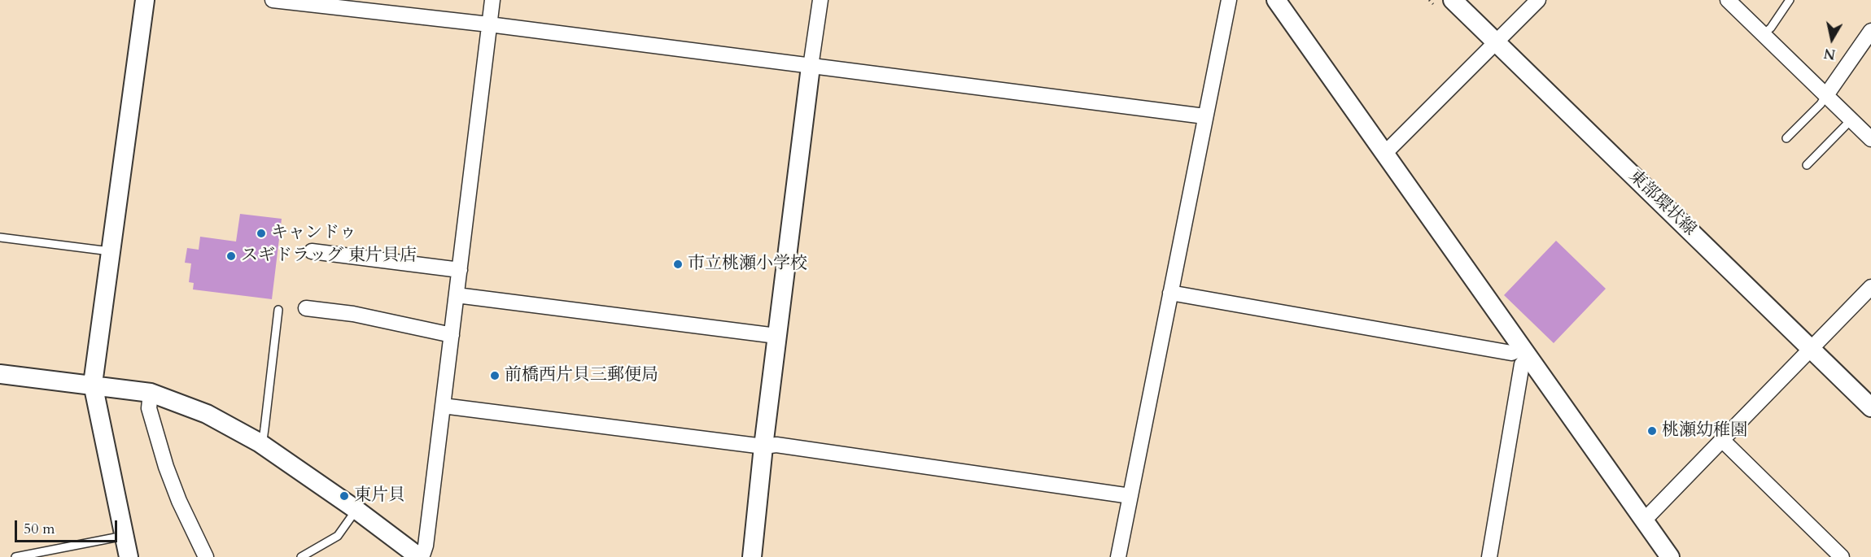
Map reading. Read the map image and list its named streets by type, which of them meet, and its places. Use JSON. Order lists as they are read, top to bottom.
{
  "streets": {
    "street": ["東部環状線"]
  },
  "places": [
    "キャンドゥ",
    "スギドラッグ 東片貝店",
    "市立桃瀬小学校",
    "前橋西片貝三郵便局",
    "桃瀬幼稚園",
    "東片貝"
  ],
  "scale_bar": "50 m",
  "north": "bottom"
}
